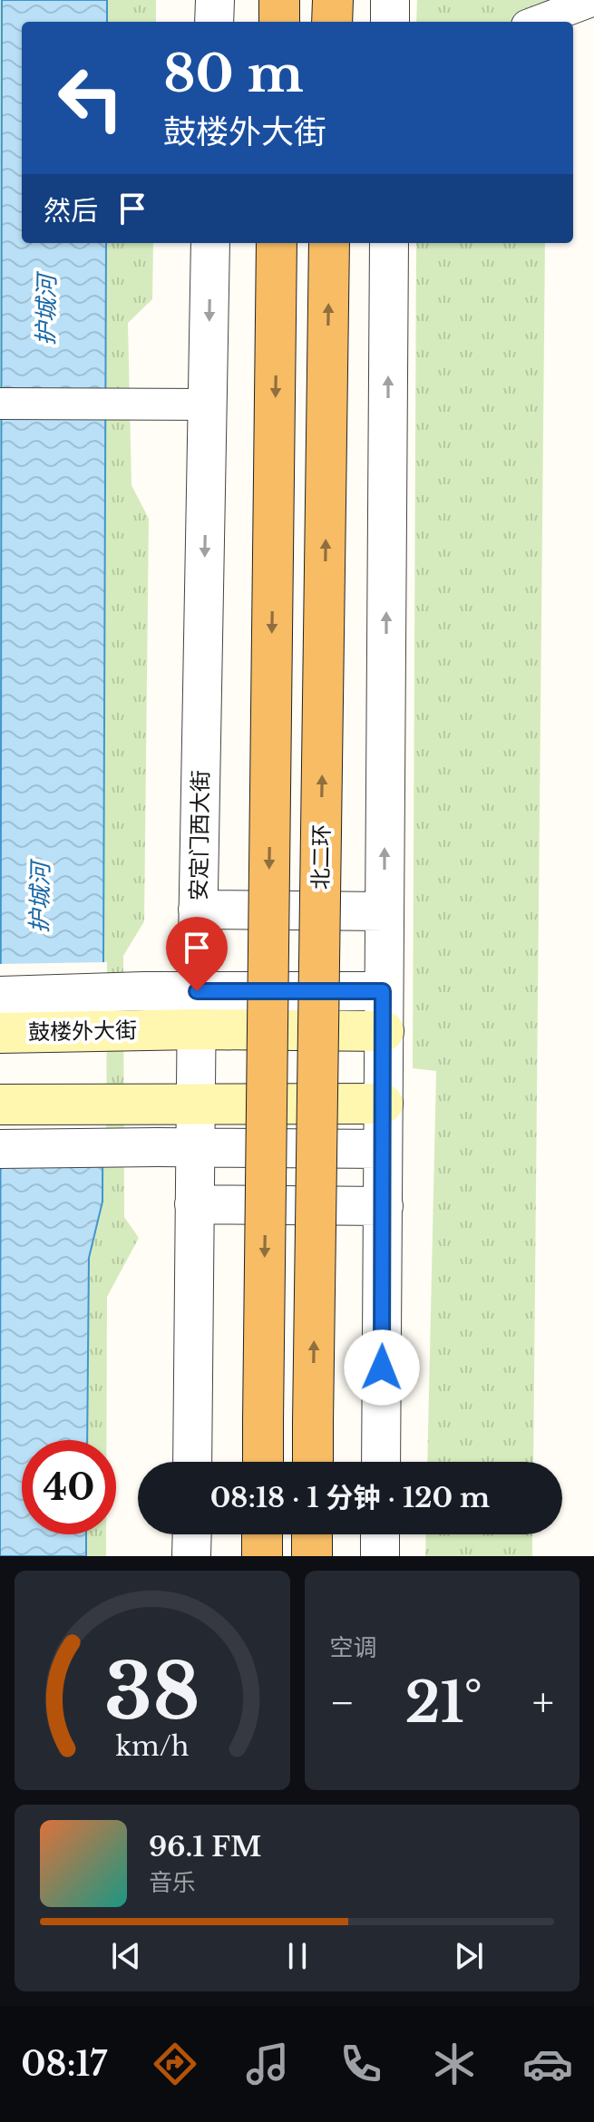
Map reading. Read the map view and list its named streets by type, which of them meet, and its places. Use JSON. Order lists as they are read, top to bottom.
{
  "streets": {
    "highway": ["北二环"],
    "main road": ["鼓楼外大街"],
    "street": ["安定门西大街"]
  },
  "crossings": [
    ["安定门西大街", "鼓楼外大街"]
  ],
  "water": ["护城河"],
  "page": {
    "turn": ["80 m", "鼓楼外大街"],
    "then": "然后",
    "limit": "40",
    "trip": "08:18 · 1 分钟 · 120 m",
    "tile": "空调",
    "heat": ["−", "21°", "+"],
    "song": ["96.1 FM", "音乐"],
    "tabs": "08:17",
    "gauge": ["38", "km/h"]
  }
}
